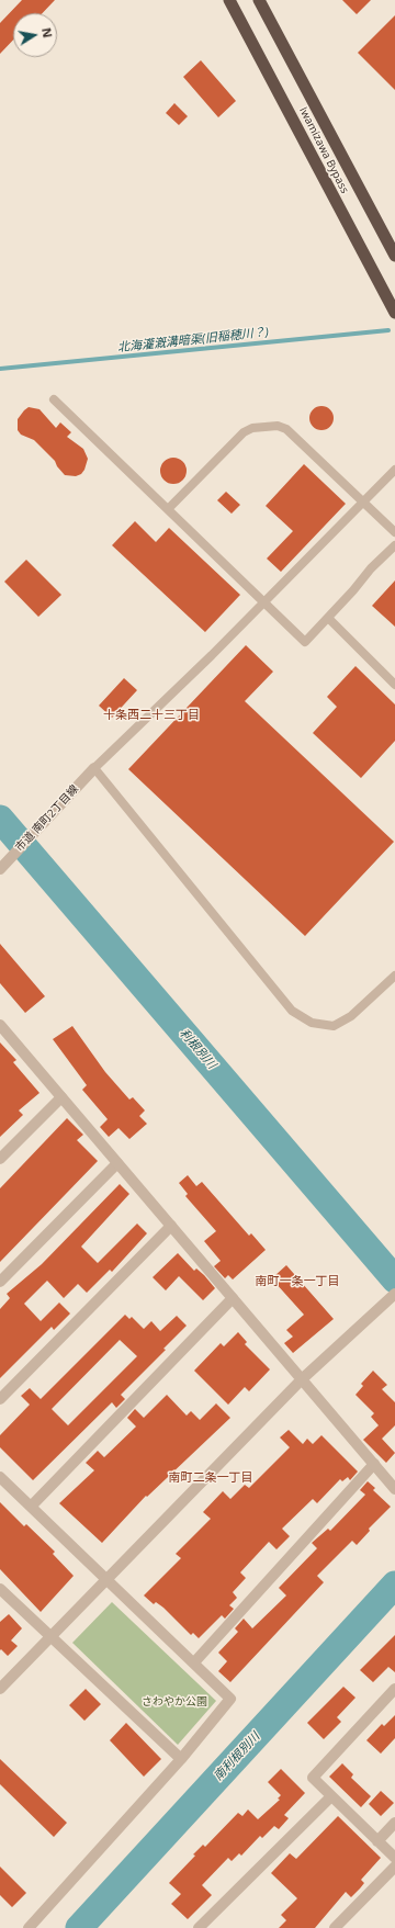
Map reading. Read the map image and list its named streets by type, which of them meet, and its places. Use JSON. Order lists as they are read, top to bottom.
{
  "streets": {
    "highway": ["Iwamizawa Bypass"],
    "street": ["市道 南町2丁目線"]
  },
  "districts": ["十条西二十三丁目", "南町一条一丁目", "南町二条一丁目"],
  "water": ["北海灌漑溝暗渠(旧稲穂川？)", "利根別川", "南利根別川"],
  "parks": ["さわやか公園"],
  "north": "right"
}
